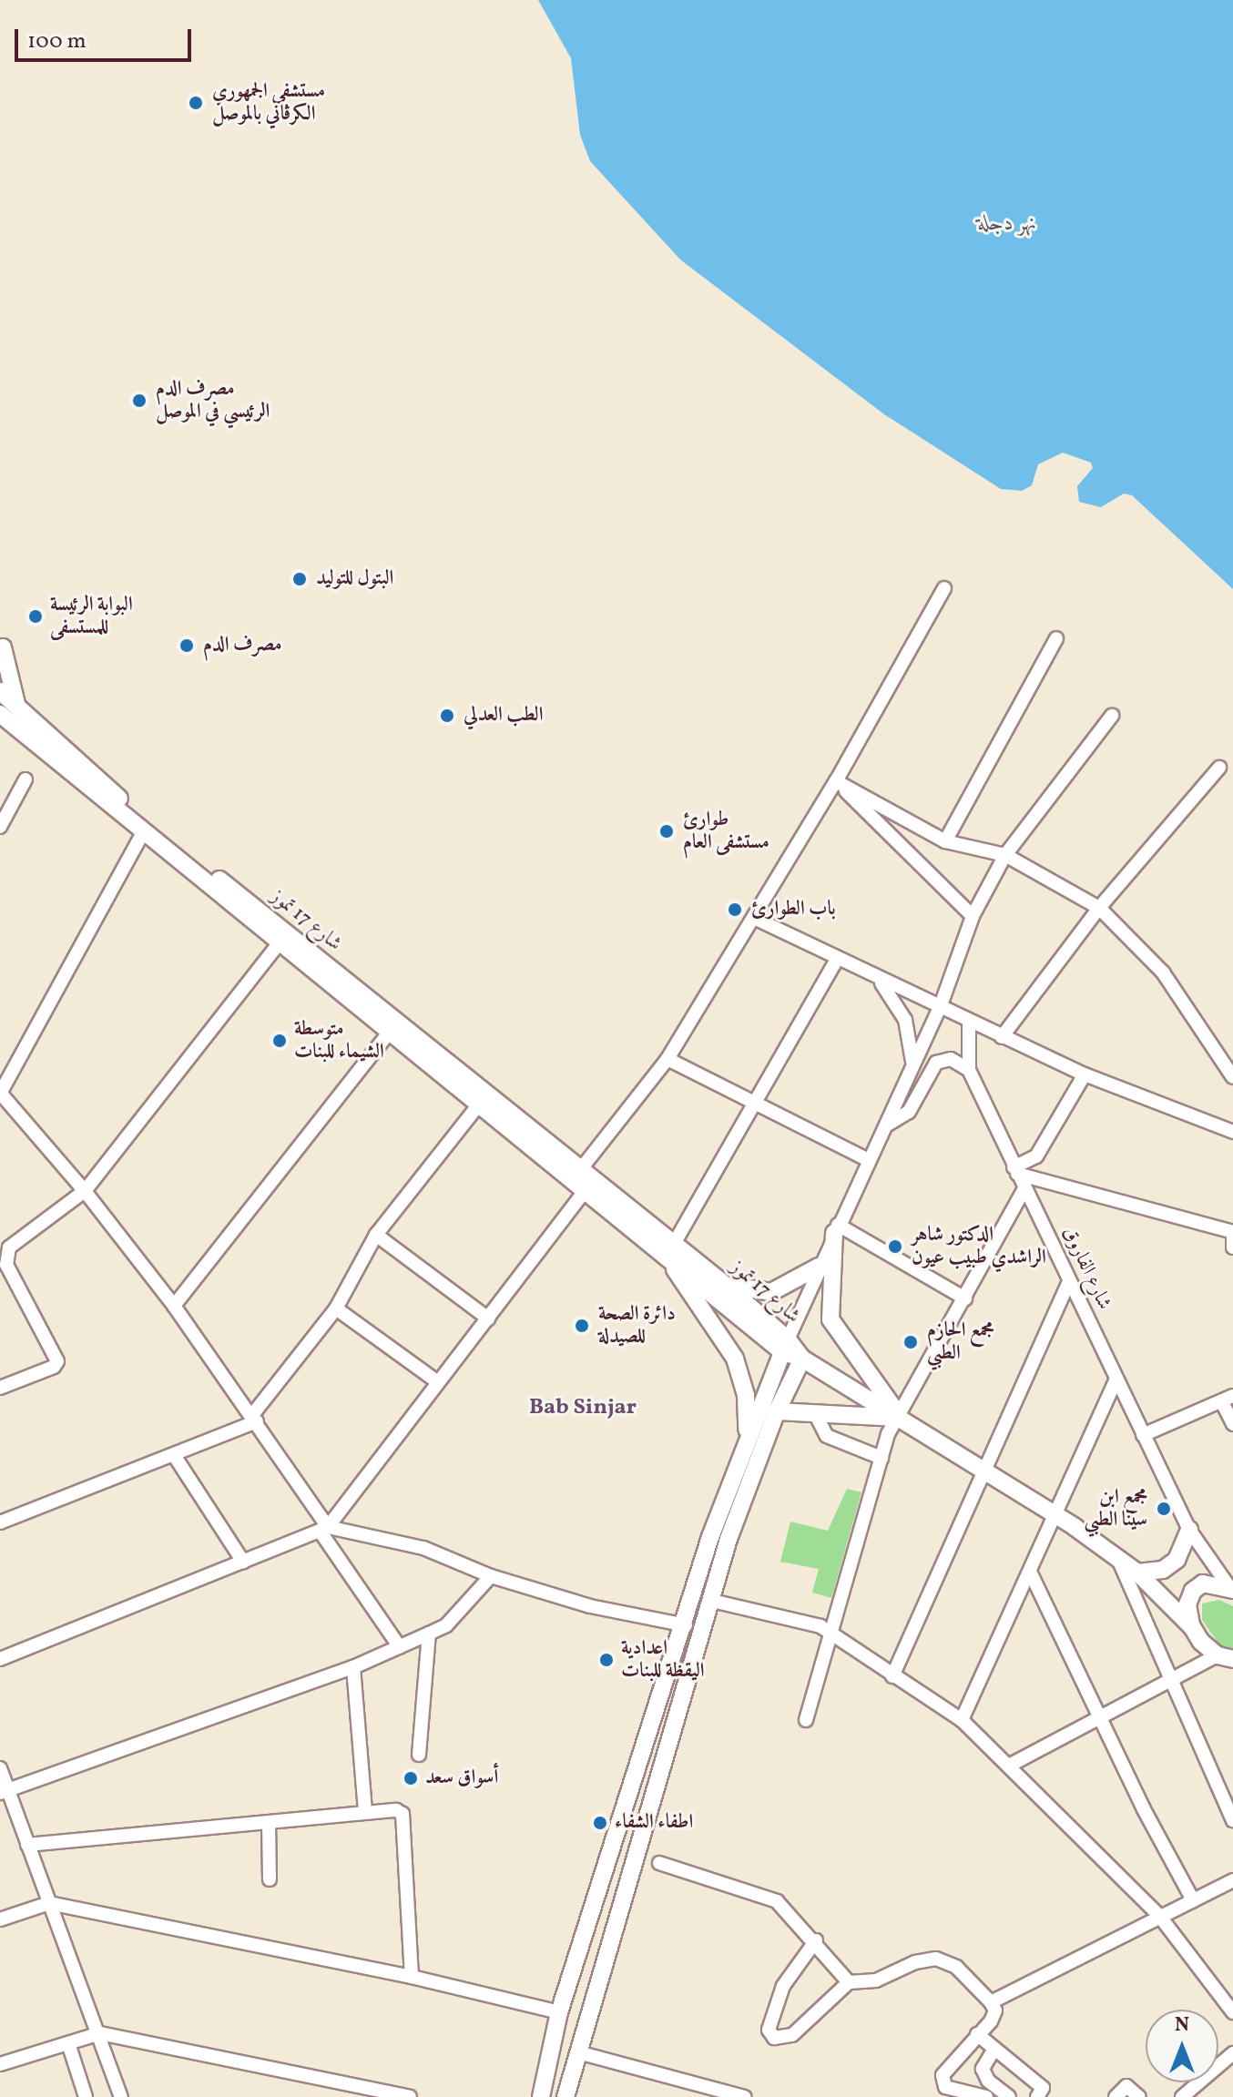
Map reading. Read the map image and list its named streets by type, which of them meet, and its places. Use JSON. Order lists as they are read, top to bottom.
{
  "streets": {
    "main road": ["شارع 17 تموز", "شارع الفاروق"]
  },
  "crossings": [
    ["شارع 17 تموز", "شارع الفاروق"]
  ],
  "districts": ["Bab Sinjar"],
  "water": ["نهر دجلة"],
  "places": [
    "مستشفى الجمهوري الكرڤاني بالموصل",
    "مصرف الدم الرئيسي في الموصل",
    "البتول للتوليد",
    "البوابة الرئيسة للمستسفى",
    "مصرف الدم",
    "الطب العدلي",
    "طوارئ مستشفى العام",
    "باب الطوارئ",
    "متوسطة الشيماء للبنات",
    "الدكتور شاهر الراشدي طبيب عيون",
    "دائرة الصحة للصيدلة",
    "مجمع الحازم الطبي",
    "مجمع ابن سينا الطبي",
    "اعدادية اليقظة للبنات",
    "أسواق سعد",
    "اطفاء الشفاء"
  ],
  "scale_bar": "100 m",
  "north": "top"
}
